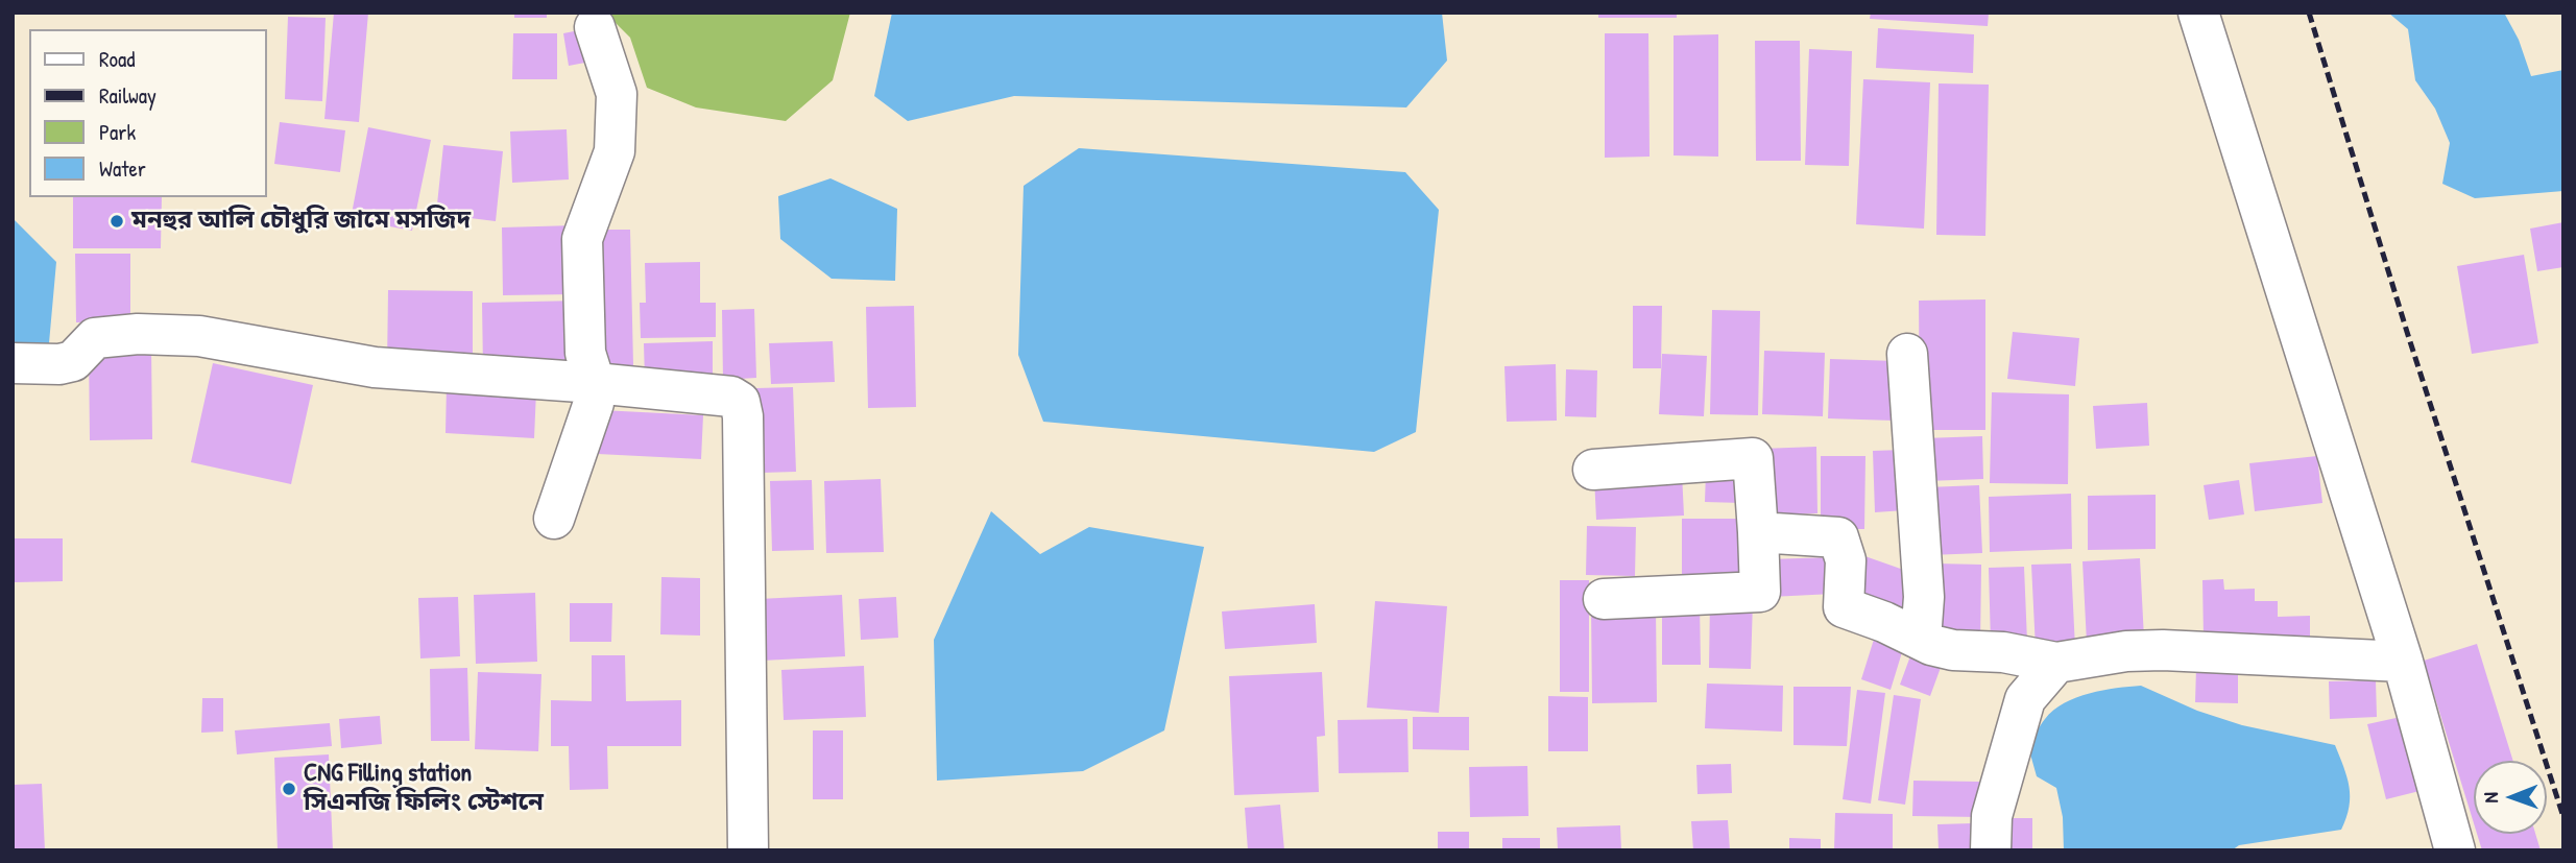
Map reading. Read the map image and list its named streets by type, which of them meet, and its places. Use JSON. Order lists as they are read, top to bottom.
{
  "places": ["মনহুর আলি চৌধুরি জামে মসজিদ", "CNG Filling station সিএনজি ফিলিং স্টেশনে"],
  "legend": [
    "Road",
    "Railway",
    "Park",
    "Water"
  ],
  "north": "left"
}
